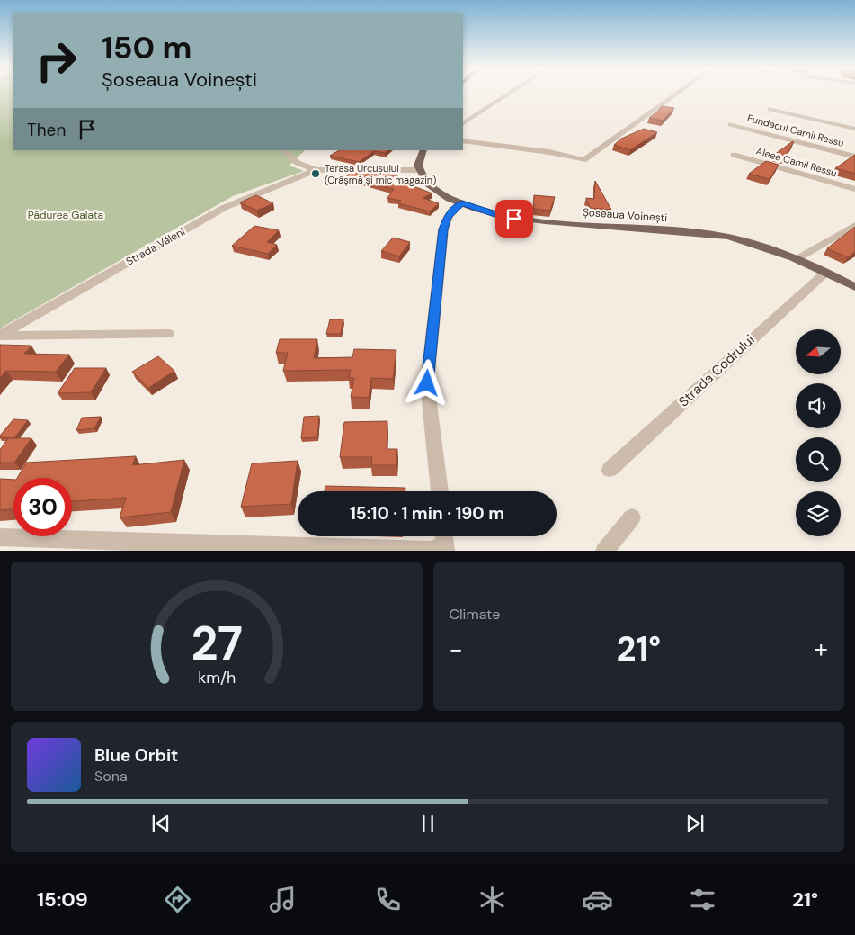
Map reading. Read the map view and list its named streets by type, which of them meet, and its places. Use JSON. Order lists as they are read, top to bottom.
{
  "streets": {
    "main road": ["Șoseaua Voinești"],
    "street": [
      "Fundacul Camil Ressu",
      "Aleea Camil Ressu",
      "Strada Văleni",
      "Strada Codrului"
    ]
  },
  "crossings": [
    ["Șoseaua Voinești", "Strada Codrului"]
  ],
  "parks": ["Pădurea Galata"],
  "places": ["Terasa Urcușului (Crâșmă și mic magazin)"],
  "north": "left",
  "page": {
    "turn": ["150 m", "Șoseaua Voinești"],
    "then": "Then",
    "limit": "30",
    "trip": "15:10 · 1 min · 190 m",
    "tile": "Climate",
    "heat": ["−", "21°", "+"],
    "song": ["Blue Orbit", "Sona"],
    "tabs": ["15:09", "21°"],
    "gauge": ["27", "km/h"]
  }
}
